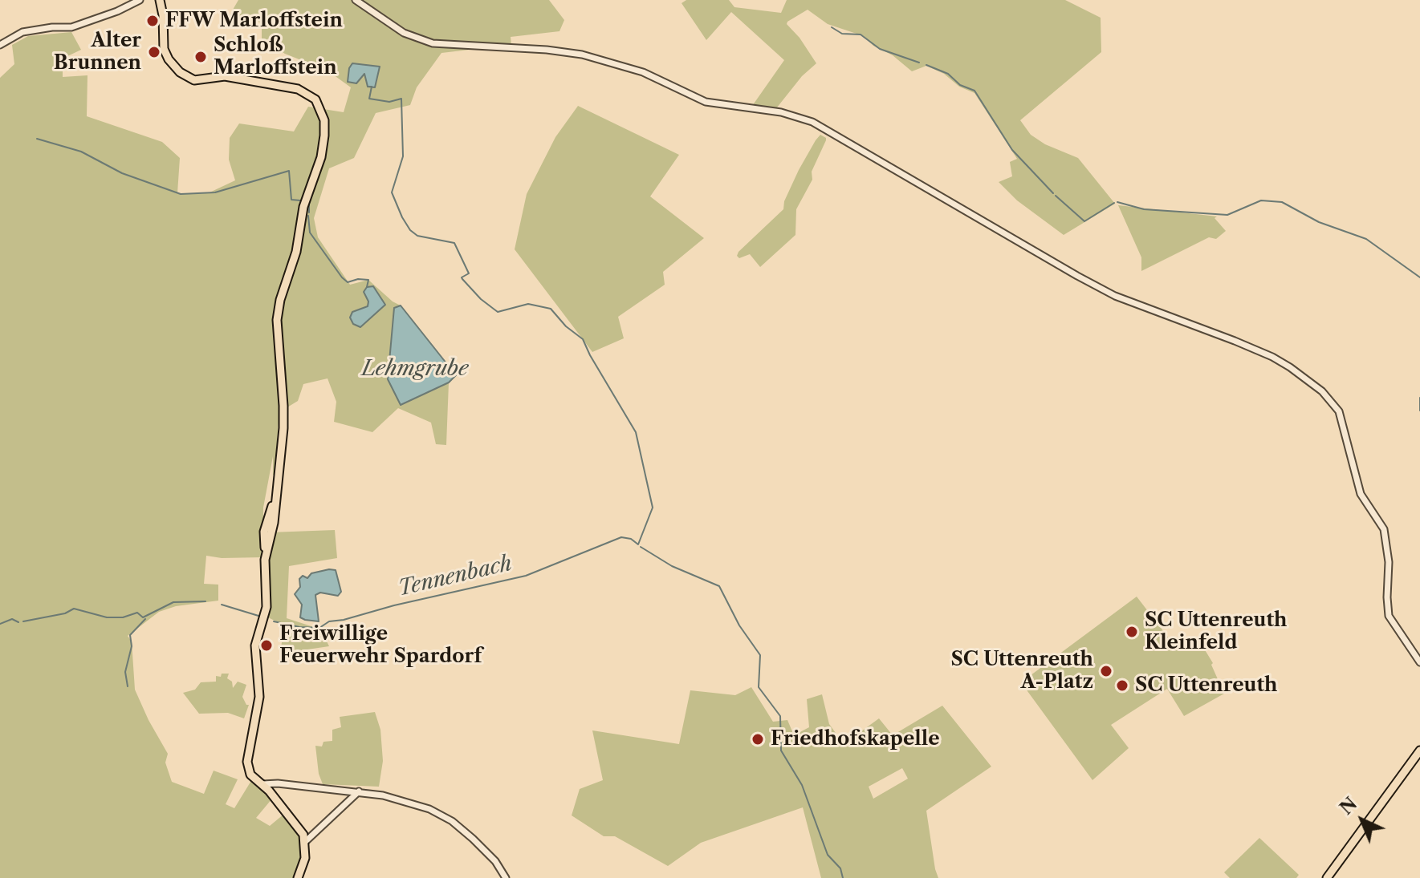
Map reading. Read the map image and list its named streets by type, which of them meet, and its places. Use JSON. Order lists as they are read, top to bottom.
{
  "water": ["Lehmgrube", "Tennenbach"],
  "places": [
    "FFW Marloffstein",
    "Alter Brunnen",
    "Schloß Marloffstein",
    "SC Uttenreuth Kleinfeld",
    "Freiwillige Feuerwehr Spardorf",
    "SC Uttenreuth A-Platz",
    "SC Uttenreuth",
    "Friedhofskapelle"
  ],
  "north": "top left"
}
